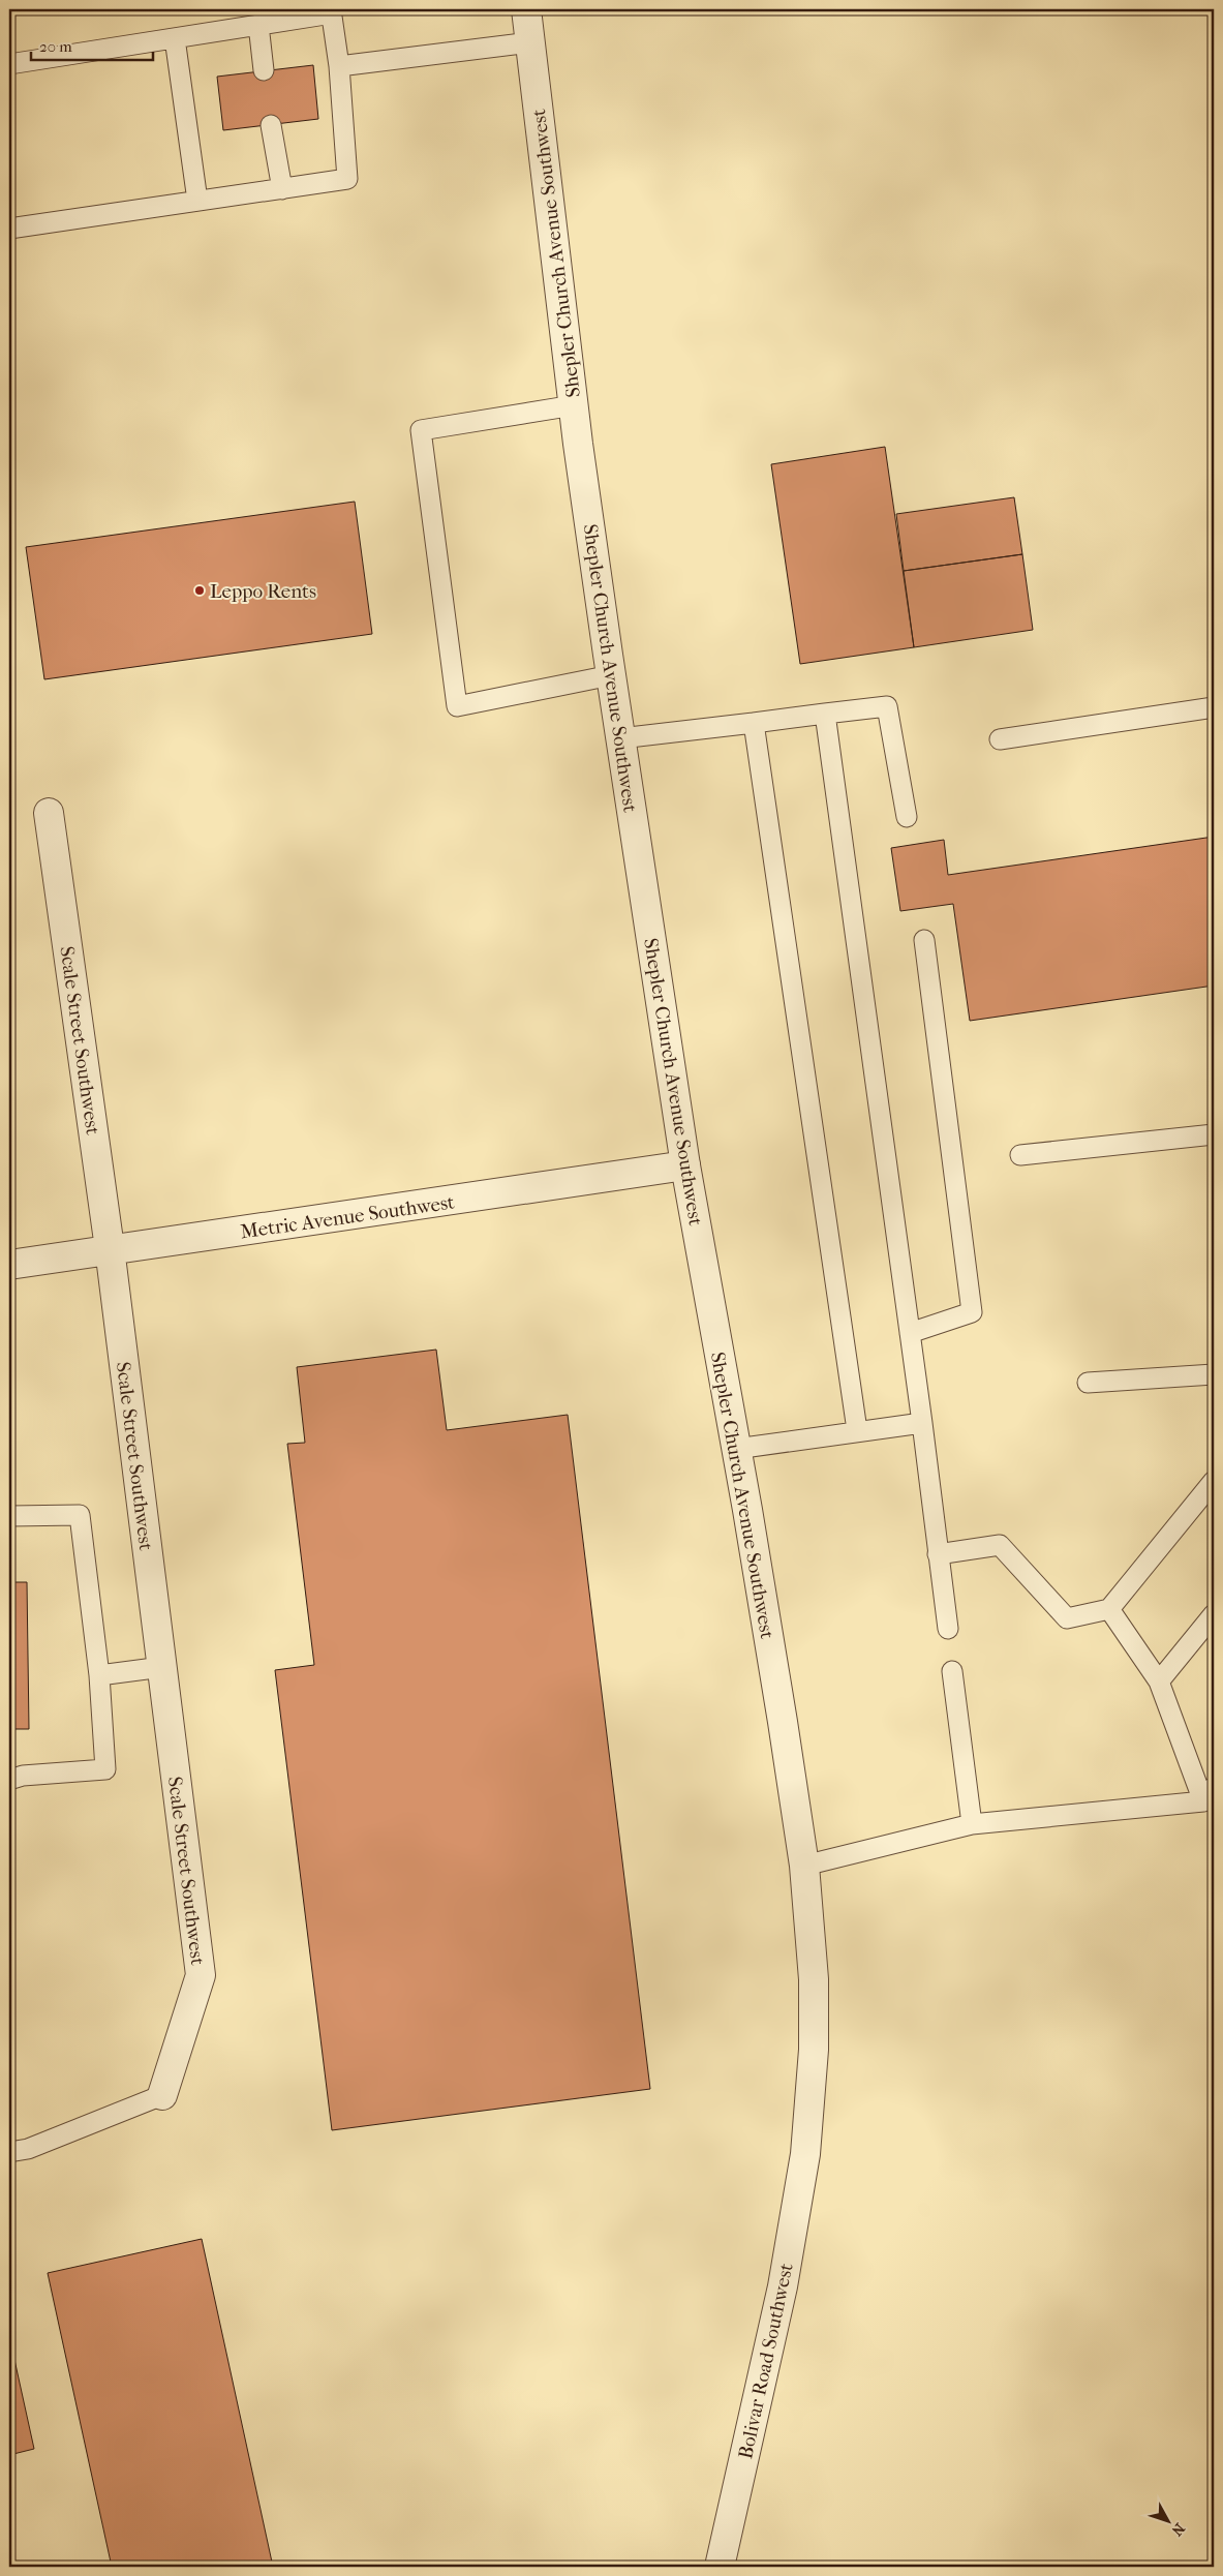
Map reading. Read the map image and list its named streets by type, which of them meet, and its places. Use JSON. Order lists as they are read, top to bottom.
{
  "streets": {
    "street": [
      "Shepler Church Avenue Southwest",
      "Scale Street Southwest",
      "Metric Avenue Southwest",
      "Bolivar Road Southwest"
    ]
  },
  "crossings": [
    ["Shepler Church Avenue Southwest", "Metric Avenue Southwest"],
    ["Shepler Church Avenue Southwest", "Bolivar Road Southwest"],
    ["Scale Street Southwest", "Metric Avenue Southwest"]
  ],
  "places": ["Leppo Rents"],
  "scale_bar": "20 m",
  "north": "bottom right"
}
